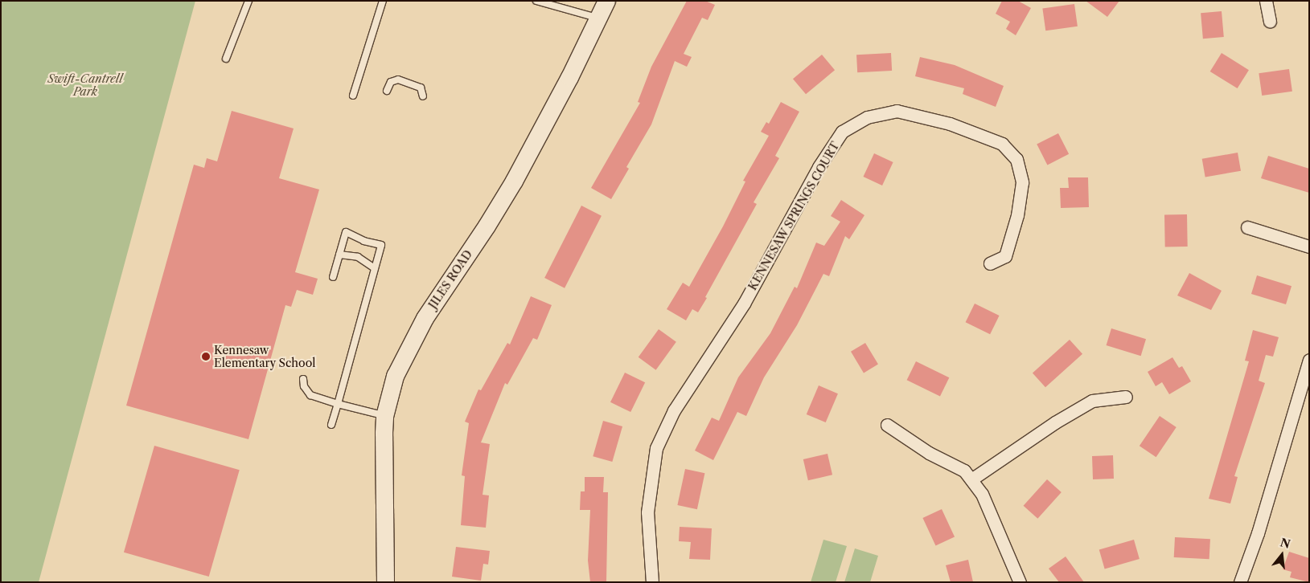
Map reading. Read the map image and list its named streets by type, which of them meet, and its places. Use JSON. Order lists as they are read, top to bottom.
{
  "streets": {
    "street": ["KENNESAW SPRINGS COURT", "JILES ROAD"]
  },
  "parks": ["Swift-Cantrell Park"],
  "places": ["Kennesaw Elementary School"],
  "north": "top"
}
